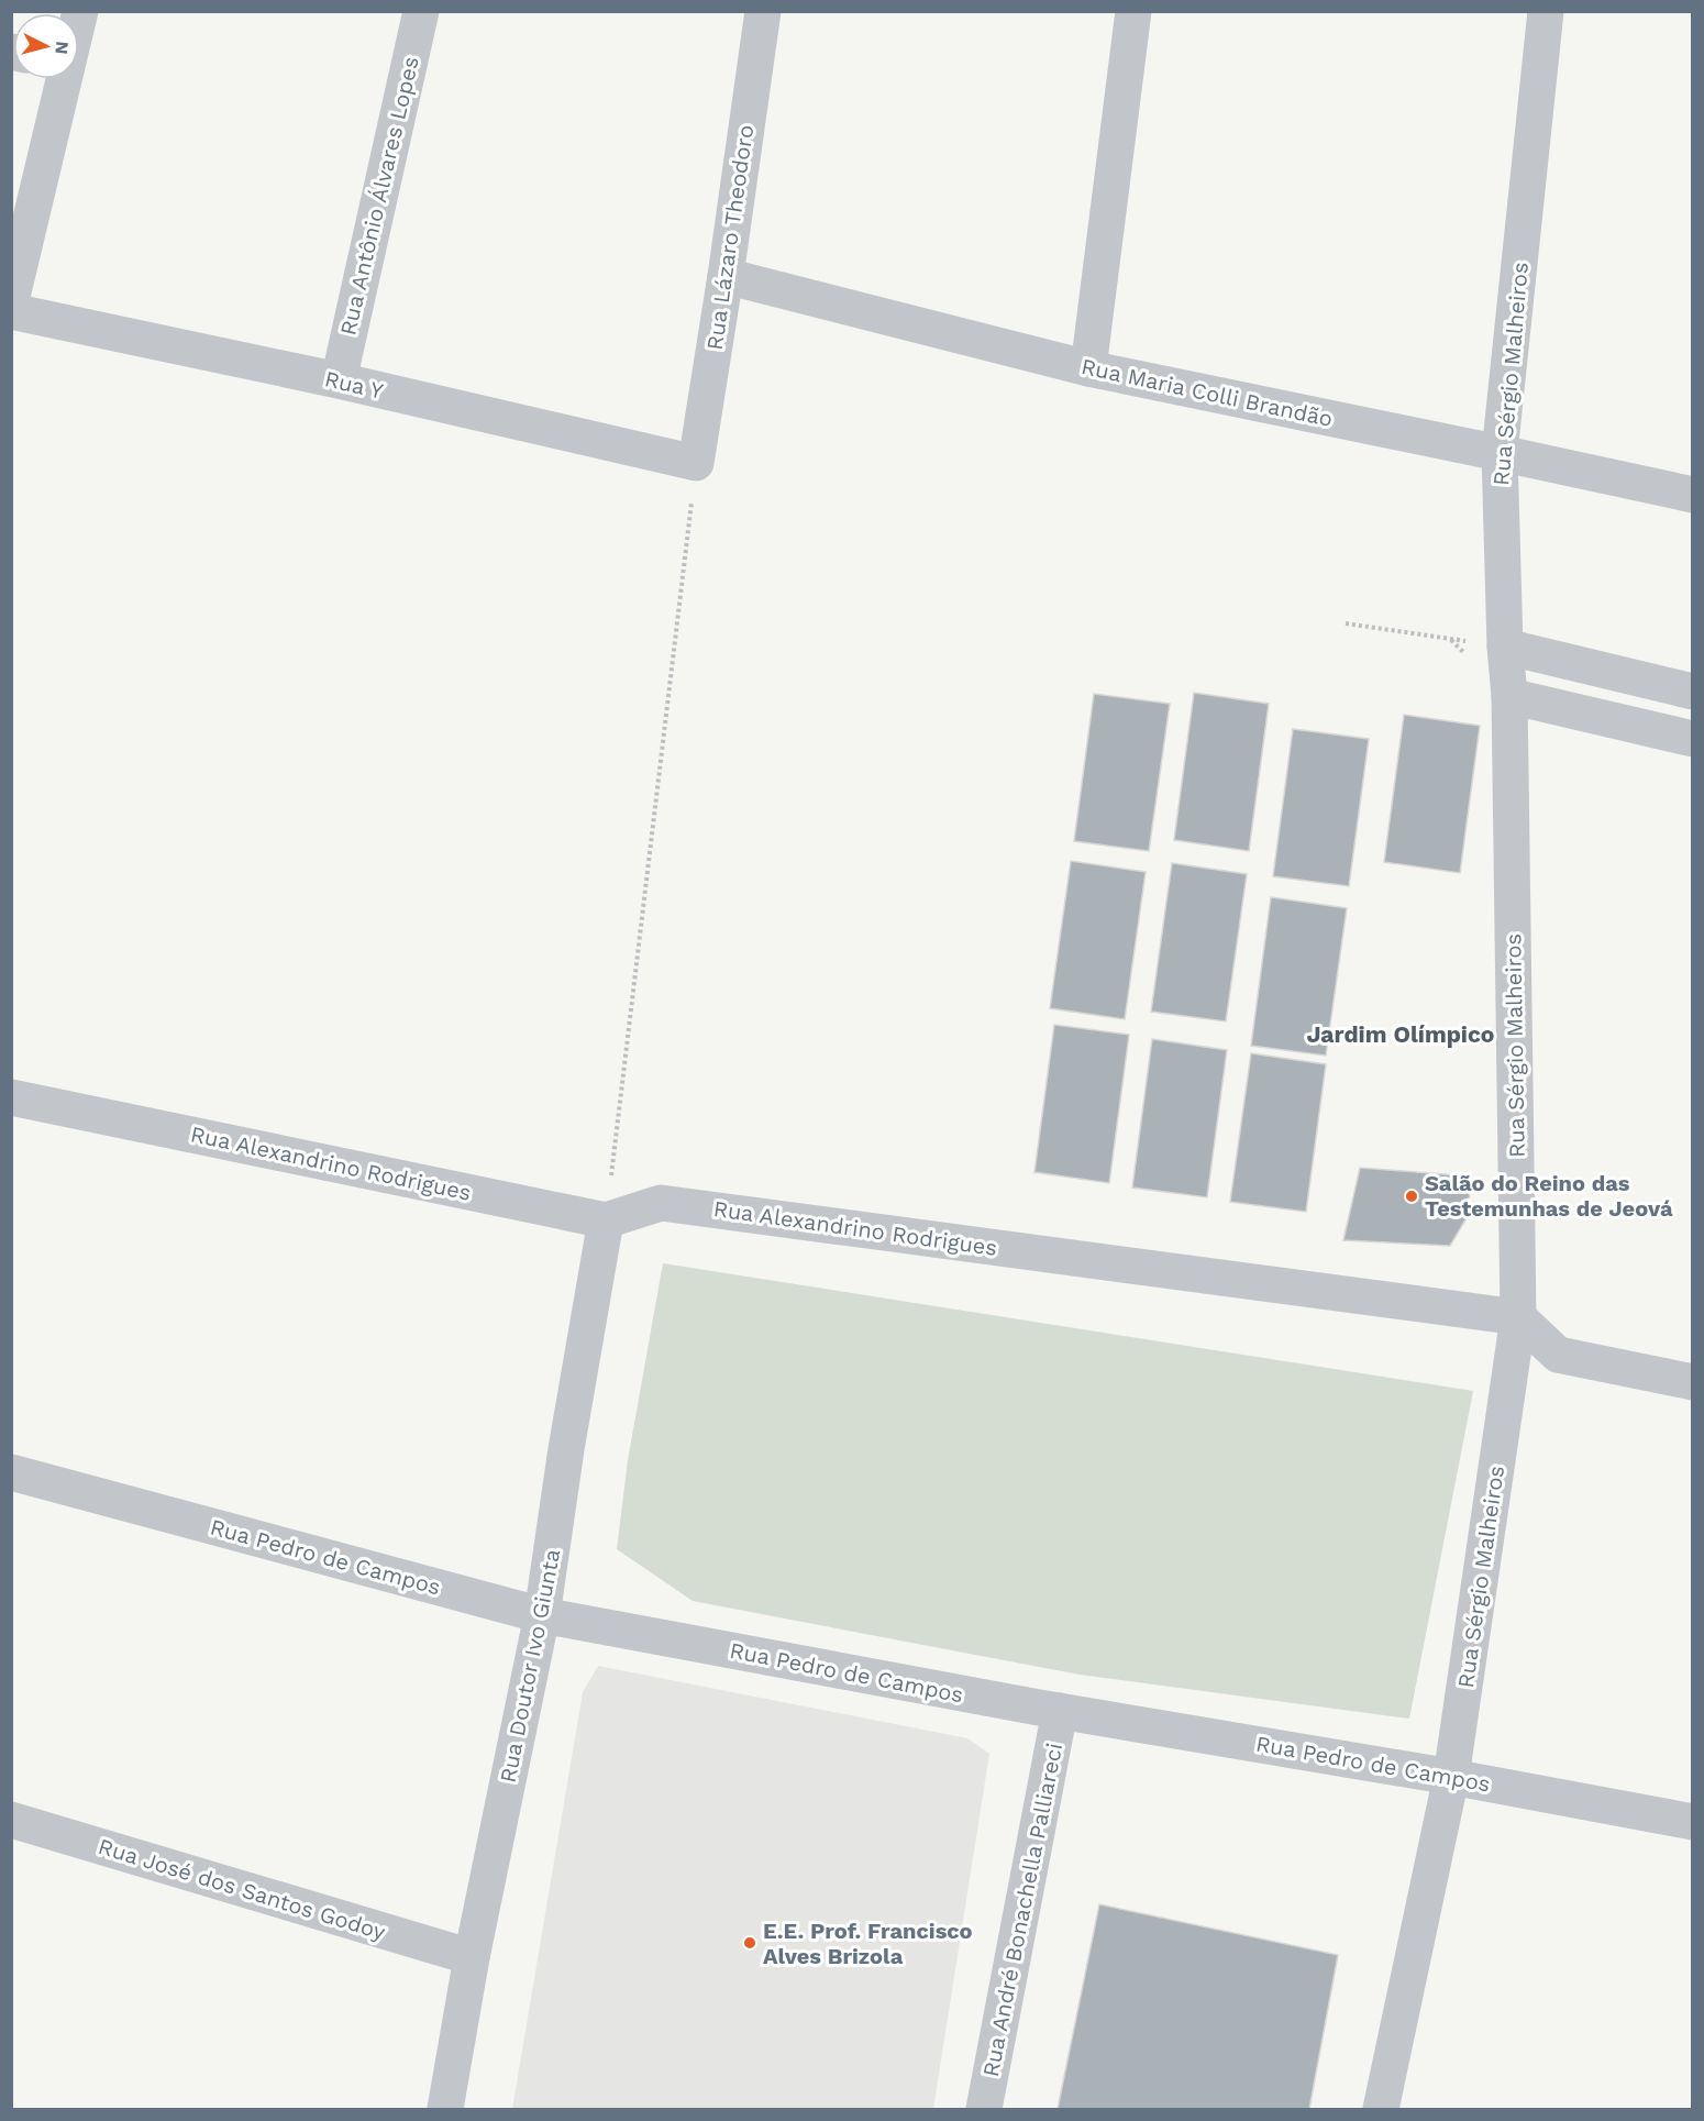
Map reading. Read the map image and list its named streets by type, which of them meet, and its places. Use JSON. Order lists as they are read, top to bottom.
{
  "streets": {
    "street": [
      "Rua Antônio Álvares Lopes",
      "Rua Lázaro Theodoro",
      "Rua Sérgio Malheiros",
      "Rua Y",
      "Rua Maria Colli Brandão",
      "Rua Alexandrino Rodrigues",
      "Rua Pedro de Campos",
      "Rua Doutor Ivo Giunta",
      "Rua José dos Santos Godoy",
      "Rua André Bonachella Palliareci"
    ]
  },
  "crossings": [
    ["Rua Antônio Álvares Lopes", "Rua Y"],
    ["Rua Lázaro Theodoro", "Rua Y"],
    ["Rua Lázaro Theodoro", "Rua Maria Colli Brandão"],
    ["Rua Sérgio Malheiros", "Rua Maria Colli Brandão"],
    ["Rua Sérgio Malheiros", "Rua Alexandrino Rodrigues"],
    ["Rua Sérgio Malheiros", "Rua Pedro de Campos"],
    ["Rua Alexandrino Rodrigues", "Rua Doutor Ivo Giunta"],
    ["Rua Pedro de Campos", "Rua Doutor Ivo Giunta"],
    ["Rua Pedro de Campos", "Rua André Bonachella Palliareci"],
    ["Rua Doutor Ivo Giunta", "Rua José dos Santos Godoy"]
  ],
  "districts": ["Jardim Olímpico"],
  "places": ["Salão do Reino das Testemunhas de Jeová", "E.E. Prof. Francisco Alves Brizola"],
  "north": "right"
}
